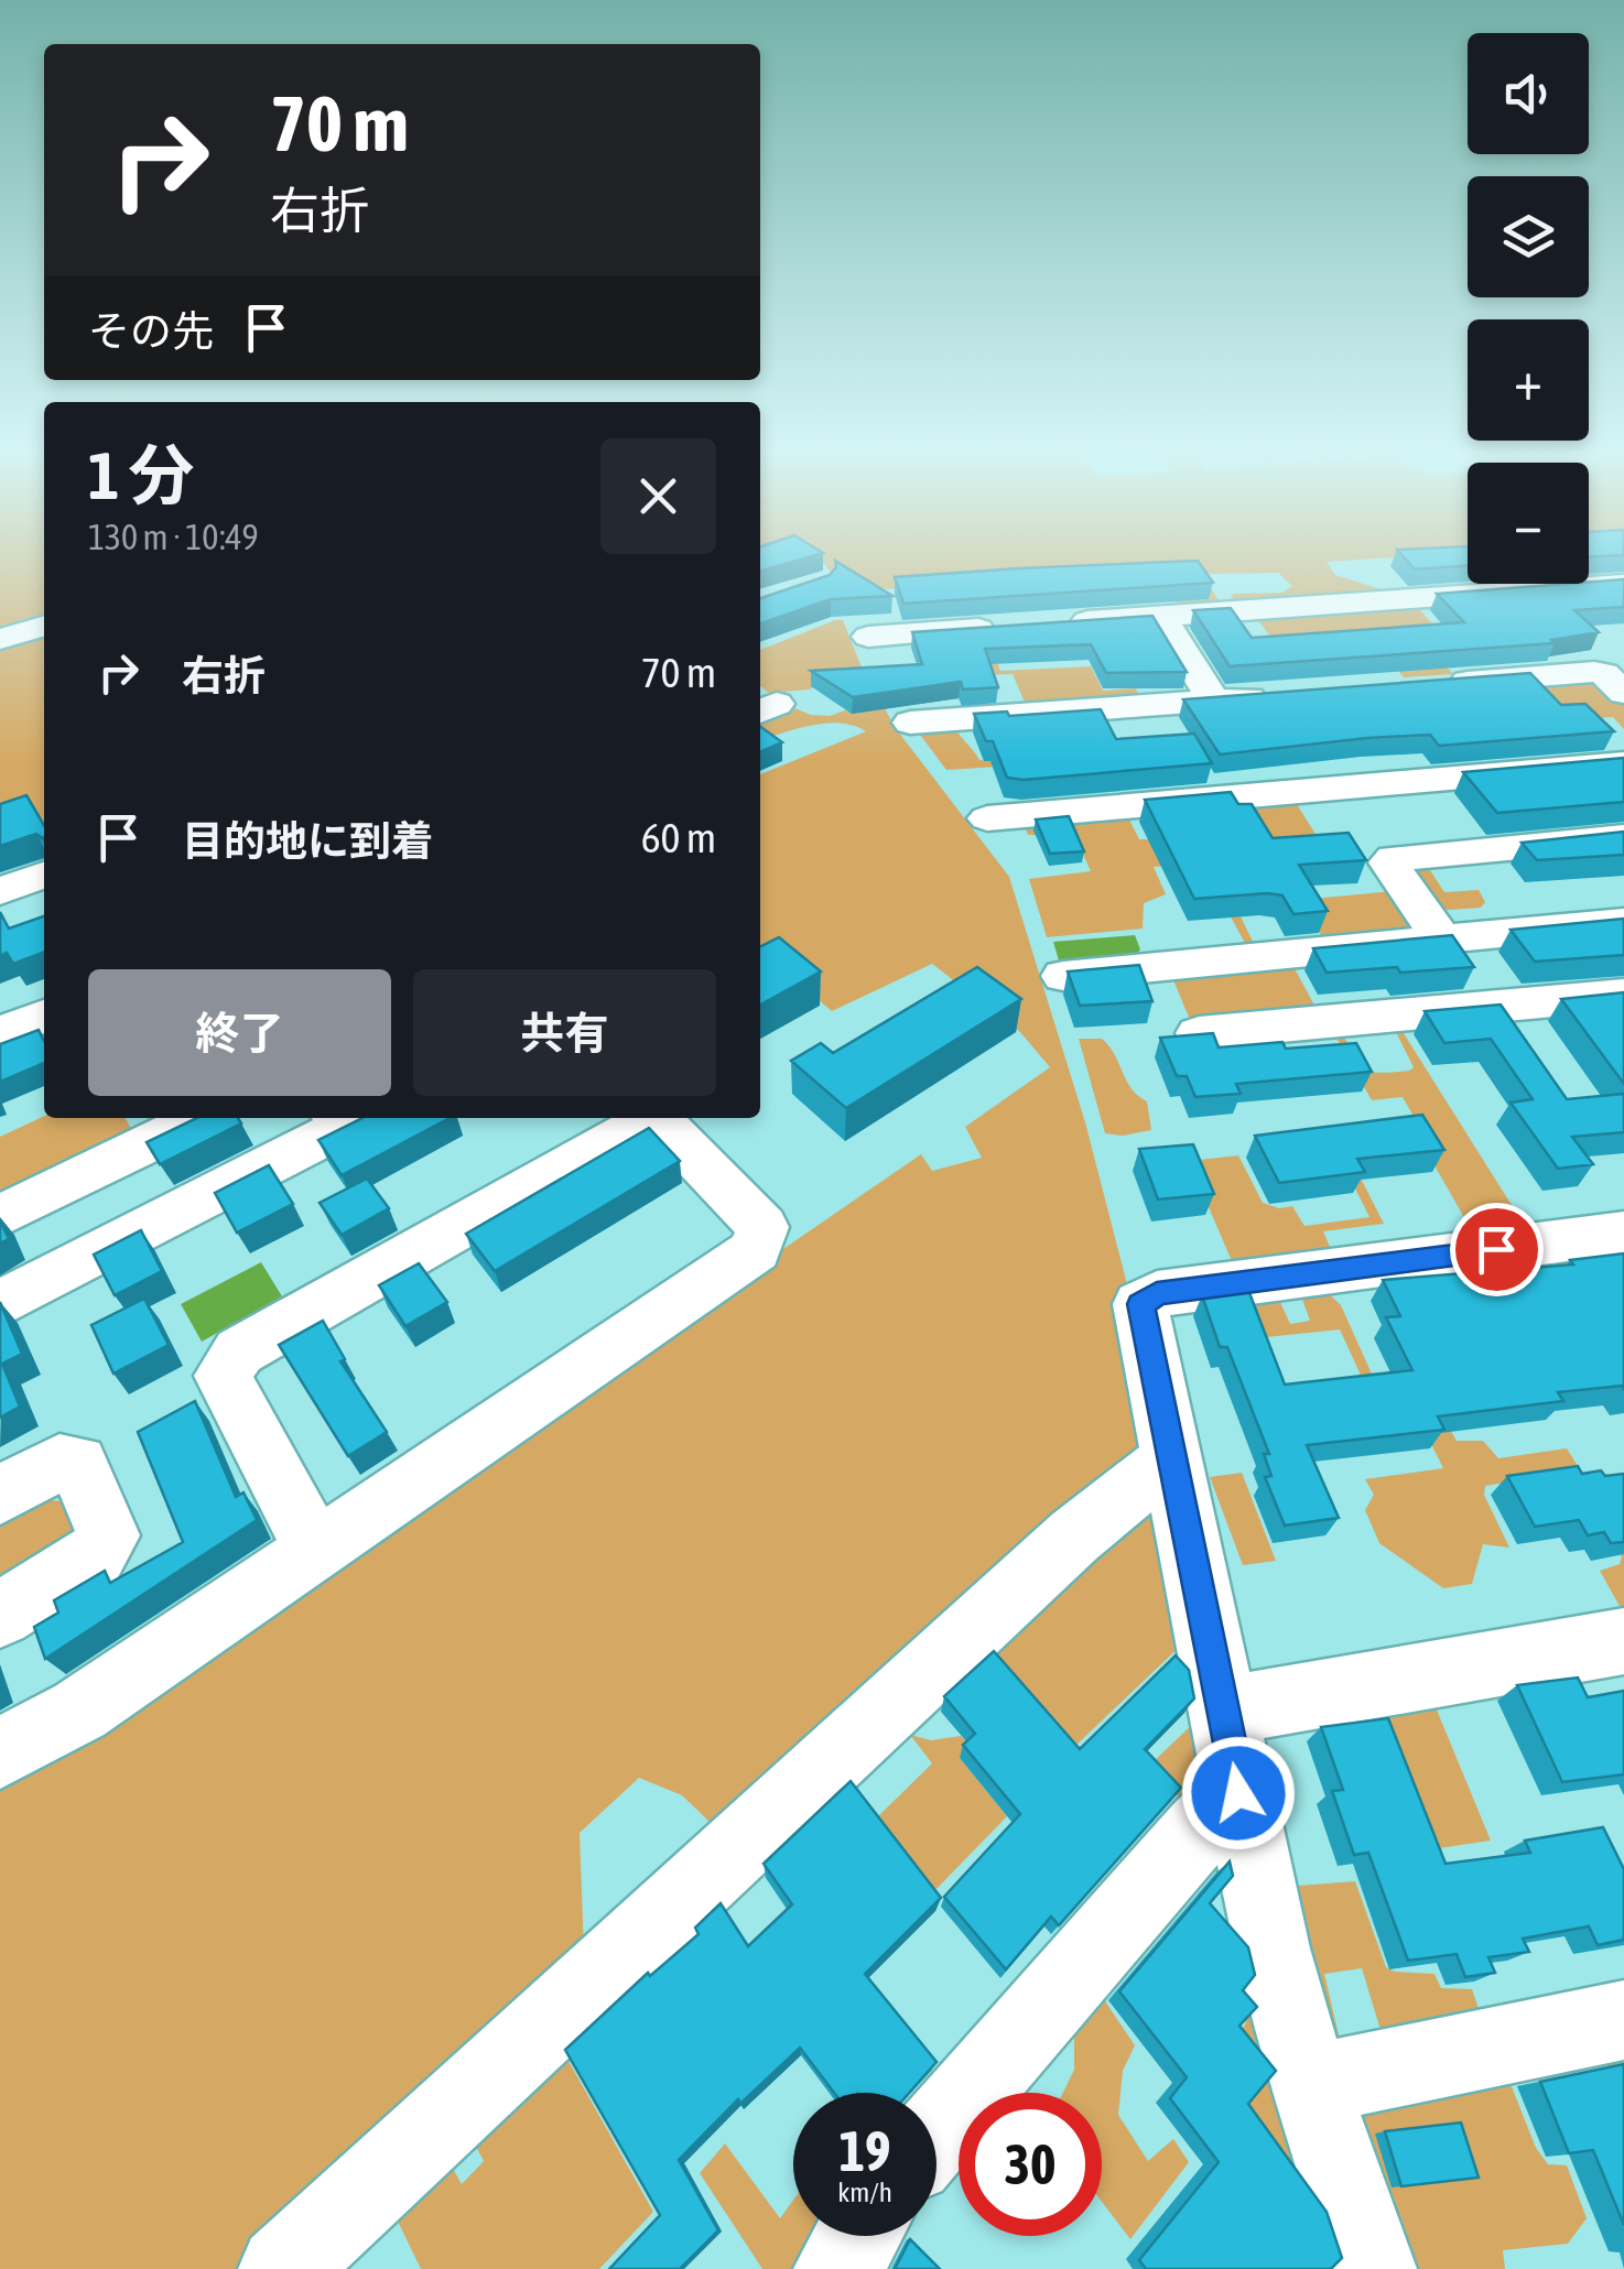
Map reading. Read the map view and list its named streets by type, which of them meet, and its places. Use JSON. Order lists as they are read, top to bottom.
{
  "page": {
    "map_buttons": ["+", "−"],
    "turn": ["70 m", "右折"],
    "then": "その先",
    "heading": ["1 分", "130 m · 10:49"],
    "list": [
      {
        "name": "右折",
        "value": "70 m"
      },
      {
        "name": "目的地に到着",
        "value": "60 m"
      }
    ],
    "buttons": ["終了", "共有"],
    "speed": "19 km/h",
    "limit": "30"
  }
}
